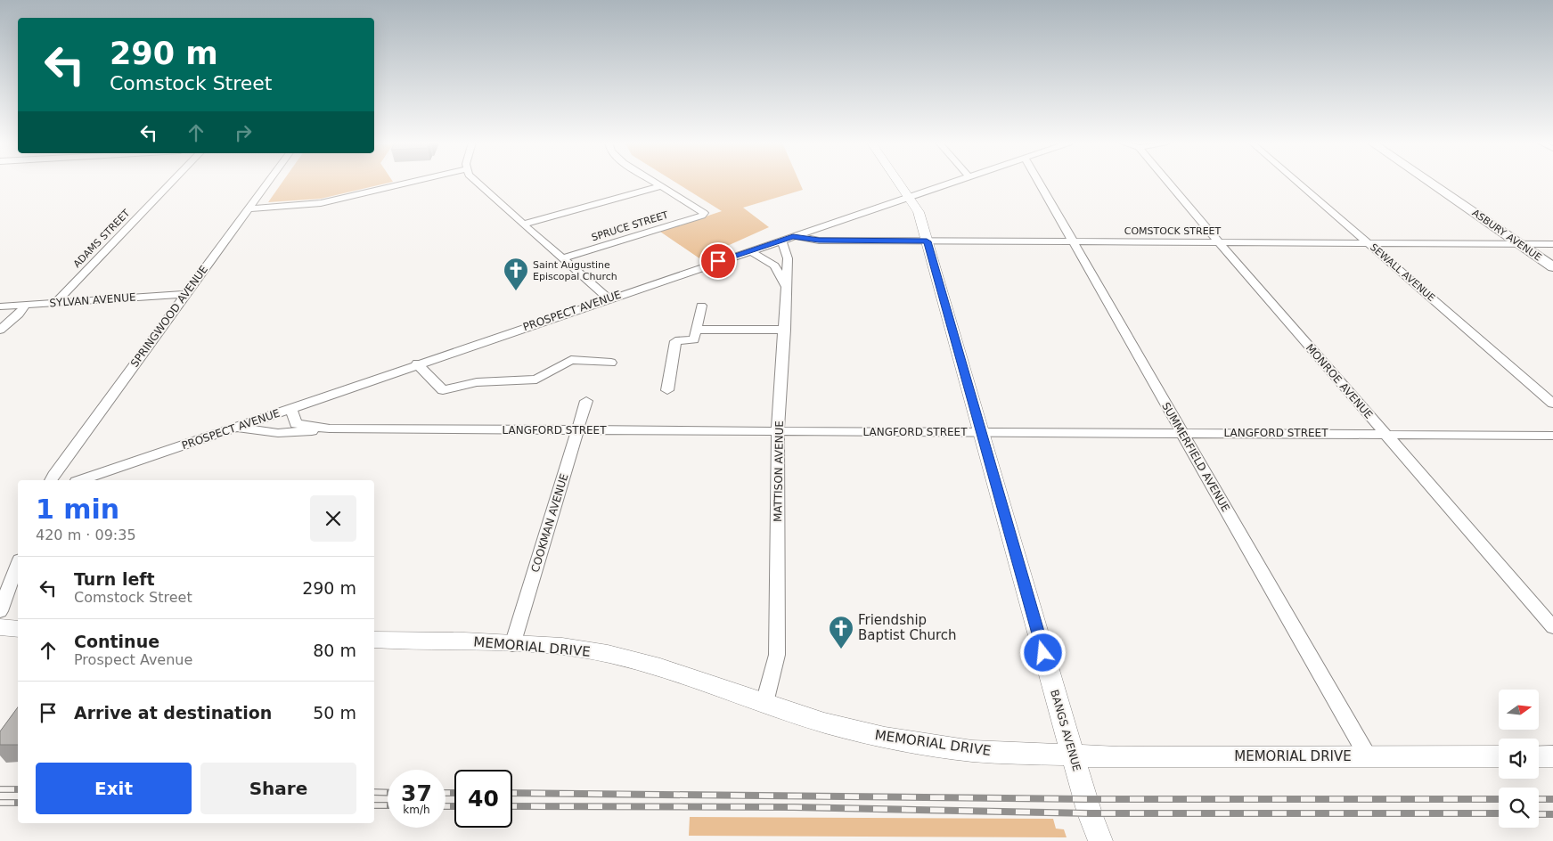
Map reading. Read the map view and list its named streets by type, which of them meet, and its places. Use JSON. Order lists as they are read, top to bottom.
{
  "streets": {
    "main road": ["ASBURY AVENUE"],
    "street": [
      "SPRUCE STREET",
      "COMSTOCK STREET",
      "ADAMS STREET",
      "SEWALL AVENUE",
      "SYLVAN AVENUE",
      "PROSPECT AVENUE",
      "SPRINGWOOD AVENUE",
      "MONROE AVENUE",
      "LANGFORD STREET",
      "SUMMERFIELD AVENUE",
      "MATTISON AVENUE",
      "COOKMAN AVENUE",
      "MEMORIAL DRIVE",
      "BANGS AVENUE"
    ]
  },
  "crossings": [
    ["COMSTOCK STREET", "ASBURY AVENUE"],
    ["COMSTOCK STREET", "SEWALL AVENUE"],
    ["COMSTOCK STREET", "PROSPECT AVENUE"],
    ["COMSTOCK STREET", "MONROE AVENUE"],
    ["COMSTOCK STREET", "SUMMERFIELD AVENUE"],
    ["COMSTOCK STREET", "BANGS AVENUE"],
    ["ADAMS STREET", "SYLVAN AVENUE"],
    ["SYLVAN AVENUE", "SPRINGWOOD AVENUE"],
    ["PROSPECT AVENUE", "LANGFORD STREET"],
    ["PROSPECT AVENUE", "MATTISON AVENUE"],
    ["PROSPECT AVENUE", "BANGS AVENUE"],
    ["MONROE AVENUE", "LANGFORD STREET"],
    ["LANGFORD STREET", "SUMMERFIELD AVENUE"],
    ["LANGFORD STREET", "MATTISON AVENUE"],
    ["LANGFORD STREET", "COOKMAN AVENUE"],
    ["LANGFORD STREET", "BANGS AVENUE"],
    ["SUMMERFIELD AVENUE", "MEMORIAL DRIVE"],
    ["MATTISON AVENUE", "MEMORIAL DRIVE"],
    ["COOKMAN AVENUE", "MEMORIAL DRIVE"],
    ["MEMORIAL DRIVE", "BANGS AVENUE"]
  ],
  "places": {
    "church": ["Saint Augustine Episcopal Church", "Friendship Baptist Church"]
  },
  "north": "right",
  "page": {
    "turn": ["290 m", "Comstock Street"],
    "heading": ["1 min", "420 m · 09:35"],
    "list": [
      {
        "name": "Turn left",
        "note": "Comstock Street",
        "value": "290 m"
      },
      {
        "name": "Continue",
        "note": "Prospect Avenue",
        "value": "80 m"
      },
      {
        "name": "Arrive at destination",
        "value": "50 m"
      }
    ],
    "buttons": ["Exit", "Share"],
    "speed": "37 km/h",
    "limit": "40"
  }
}
